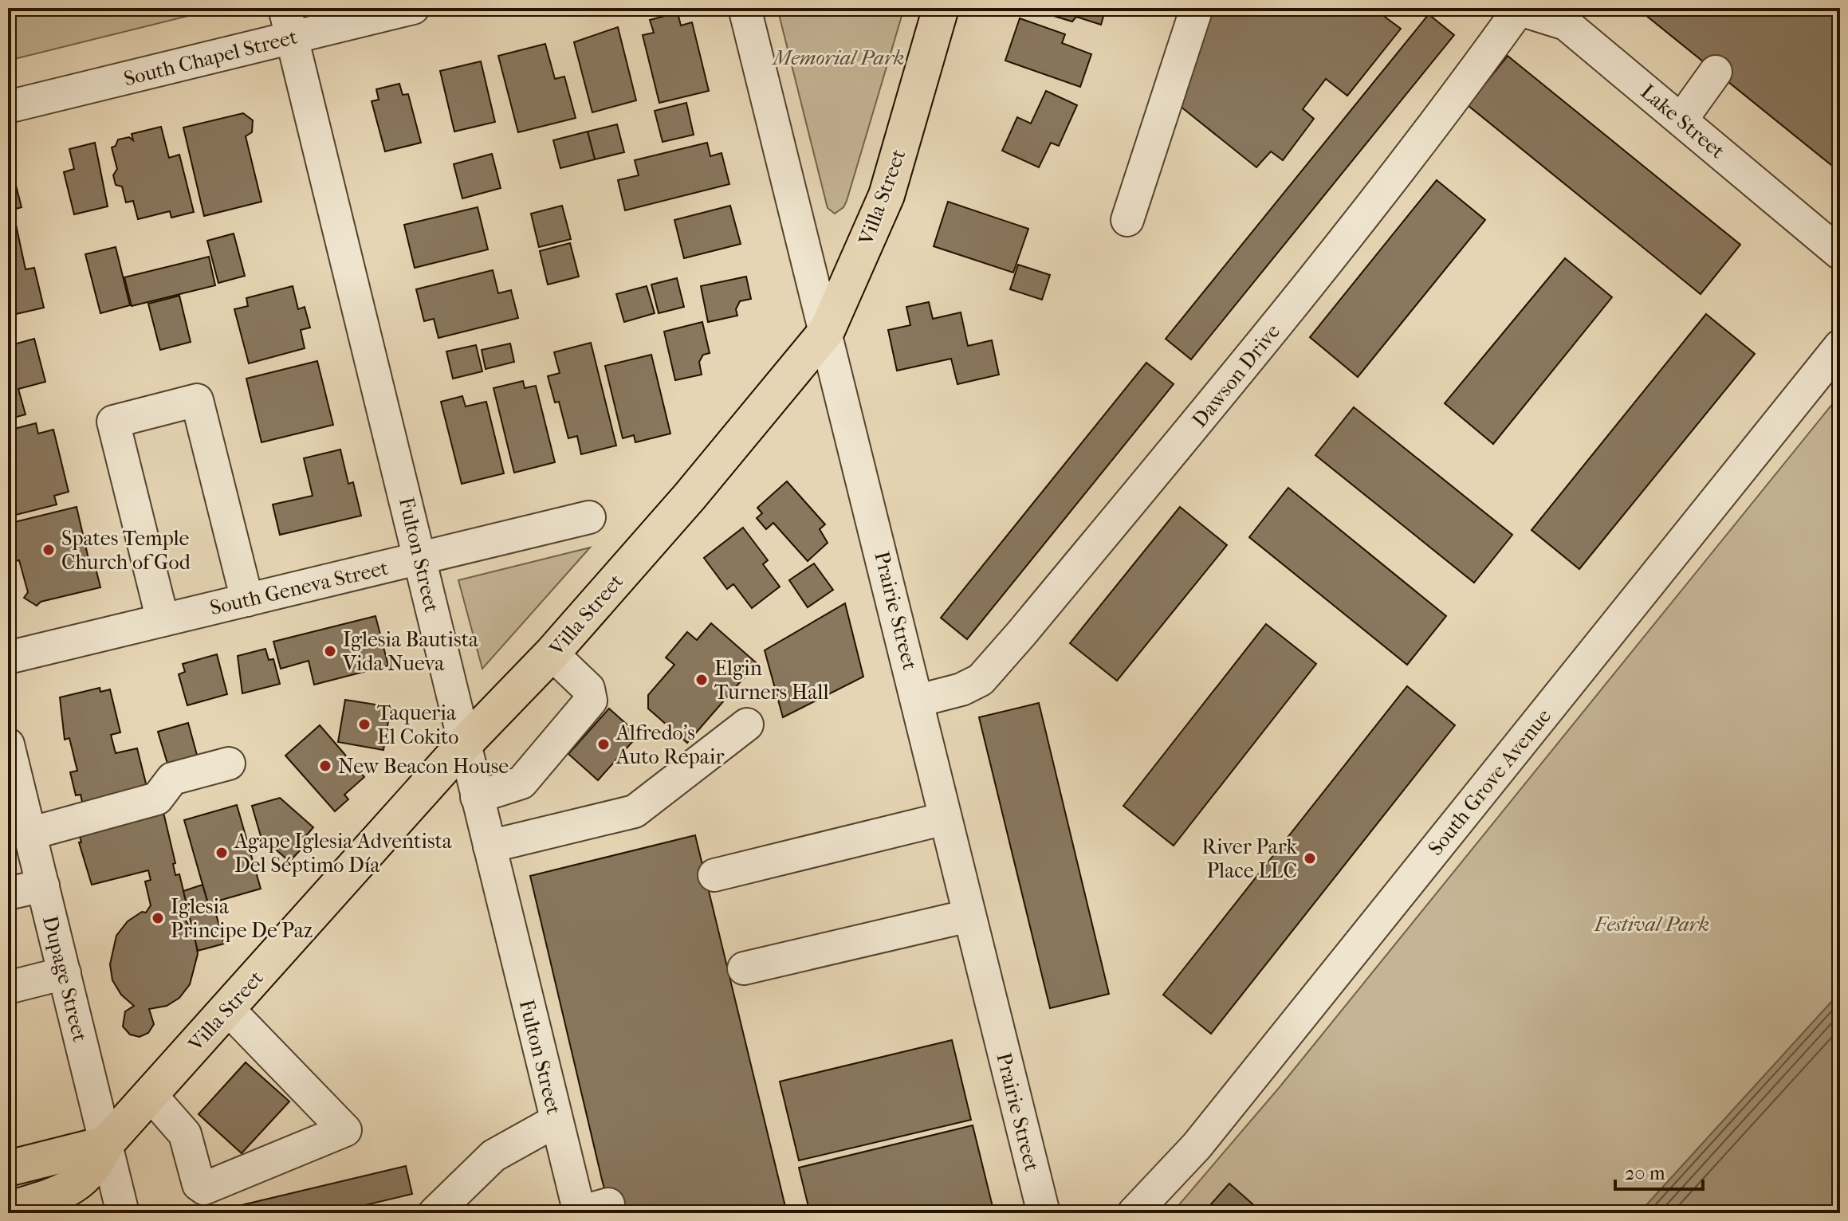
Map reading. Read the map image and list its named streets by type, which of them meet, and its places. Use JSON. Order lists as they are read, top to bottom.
{
  "streets": {
    "main road": ["Villa Street"],
    "street": [
      "South Chapel Street",
      "Lake Street",
      "Dawson Drive",
      "Fulton Street",
      "South Geneva Street",
      "Prairie Street",
      "South Grove Avenue",
      "Dupage Street"
    ]
  },
  "crossings": [
    ["South Chapel Street", "Fulton Street"],
    ["Lake Street", "Dawson Drive"],
    ["Villa Street", "Fulton Street"],
    ["Villa Street", "Prairie Street"],
    ["Villa Street", "Dupage Street"],
    ["Dawson Drive", "Prairie Street"],
    ["Fulton Street", "South Geneva Street"]
  ],
  "parks": ["Memorial Park", "Festival Park"],
  "places": [
    "Spates Temple Church of God",
    "Iglesia Bautista Vida Nueva",
    "Elgin Turners Hall",
    "Taqueria El Cokito",
    "Alfredo's Auto Repair",
    "New Beacon House",
    "Agape Iglesia Adventista Del Séptimo Día",
    "River Park Place LLC",
    "Iglesia Principe De Paz"
  ],
  "scale_bar": "20 m"
}
